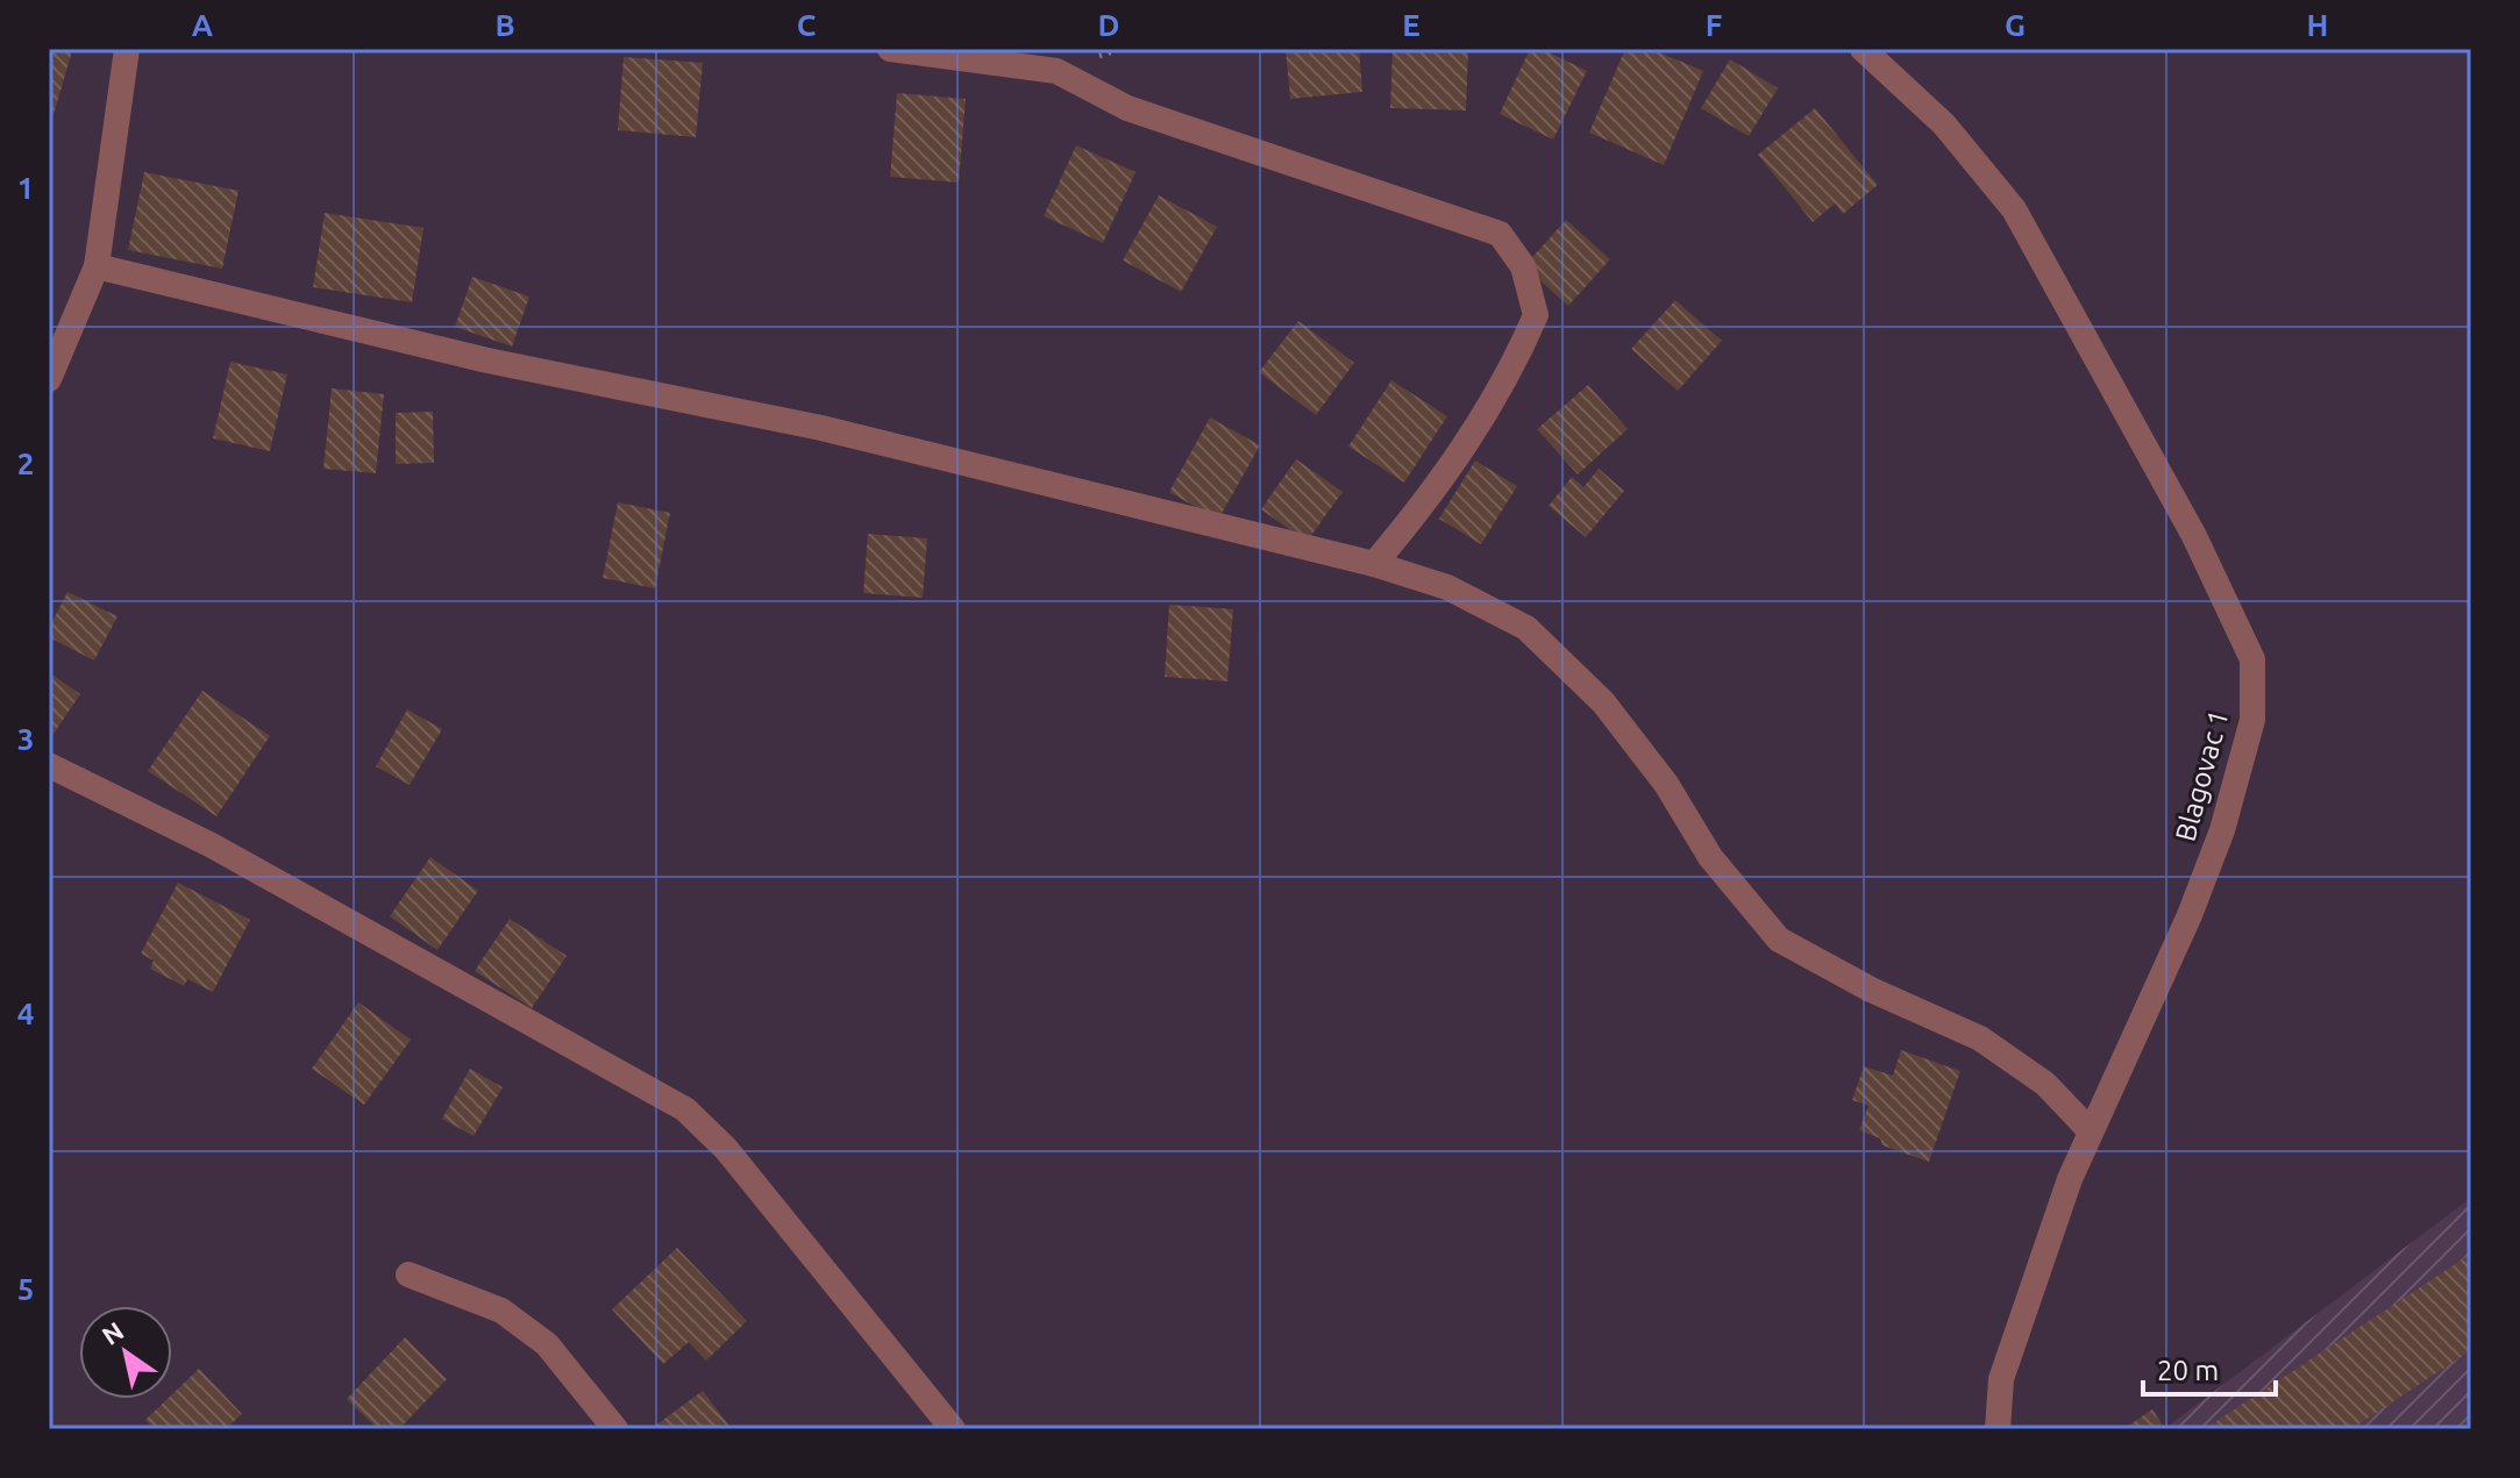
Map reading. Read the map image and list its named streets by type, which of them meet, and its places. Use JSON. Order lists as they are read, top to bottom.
{
  "streets": {
    "street": ["Blagovac 1"]
  },
  "scale_bar": "20 m",
  "north": "top left",
  "grid": {
    "columns": [
      "A",
      "B",
      "C",
      "D",
      "E",
      "F",
      "G",
      "H"
    ],
    "rows": [
      "1",
      "2",
      "3",
      "4",
      "5"
    ]
  }
}
